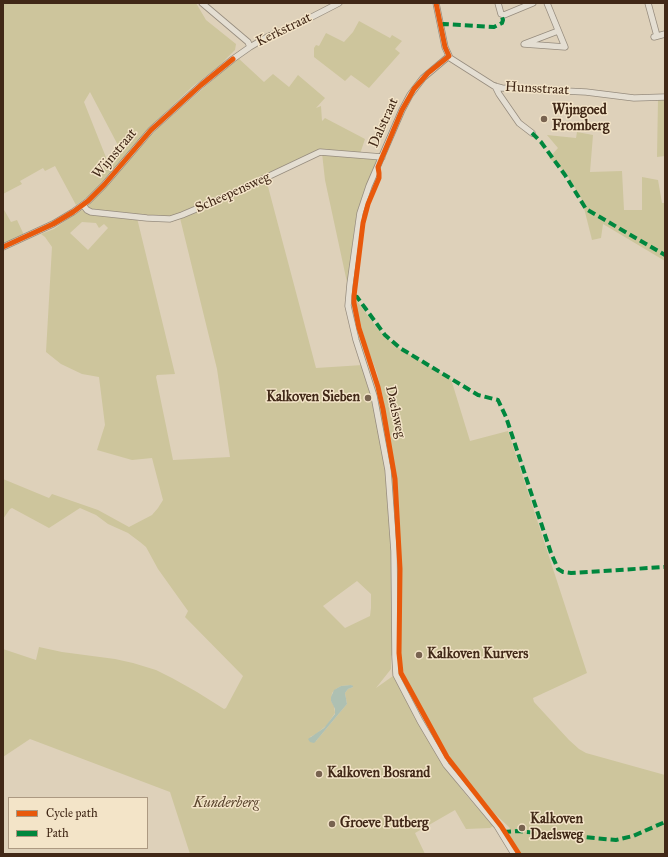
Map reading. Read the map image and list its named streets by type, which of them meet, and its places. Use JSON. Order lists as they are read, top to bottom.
{
  "streets": {
    "street": [
      "Kerkstraat",
      "Hunsstraat",
      "Dalstraat",
      "Wijnstraat",
      "Scheepensweg",
      "Daelsweg"
    ]
  },
  "crossings": [
    ["Kerkstraat", "Wijnstraat"],
    ["Hunsstraat", "Dalstraat"],
    ["Dalstraat", "Scheepensweg"],
    ["Dalstraat", "Daelsweg"],
    ["Wijnstraat", "Scheepensweg"]
  ],
  "parks": ["Kunderberg"],
  "places": [
    "Wijngoed Fromberg",
    "Kalkoven Sieben",
    "Kalkoven Kurvers",
    "Kalkoven Bosrand",
    "Groeve Putberg",
    "Kalkoven Daelsweg"
  ],
  "legend": ["Cycle path", "Path"]
}
